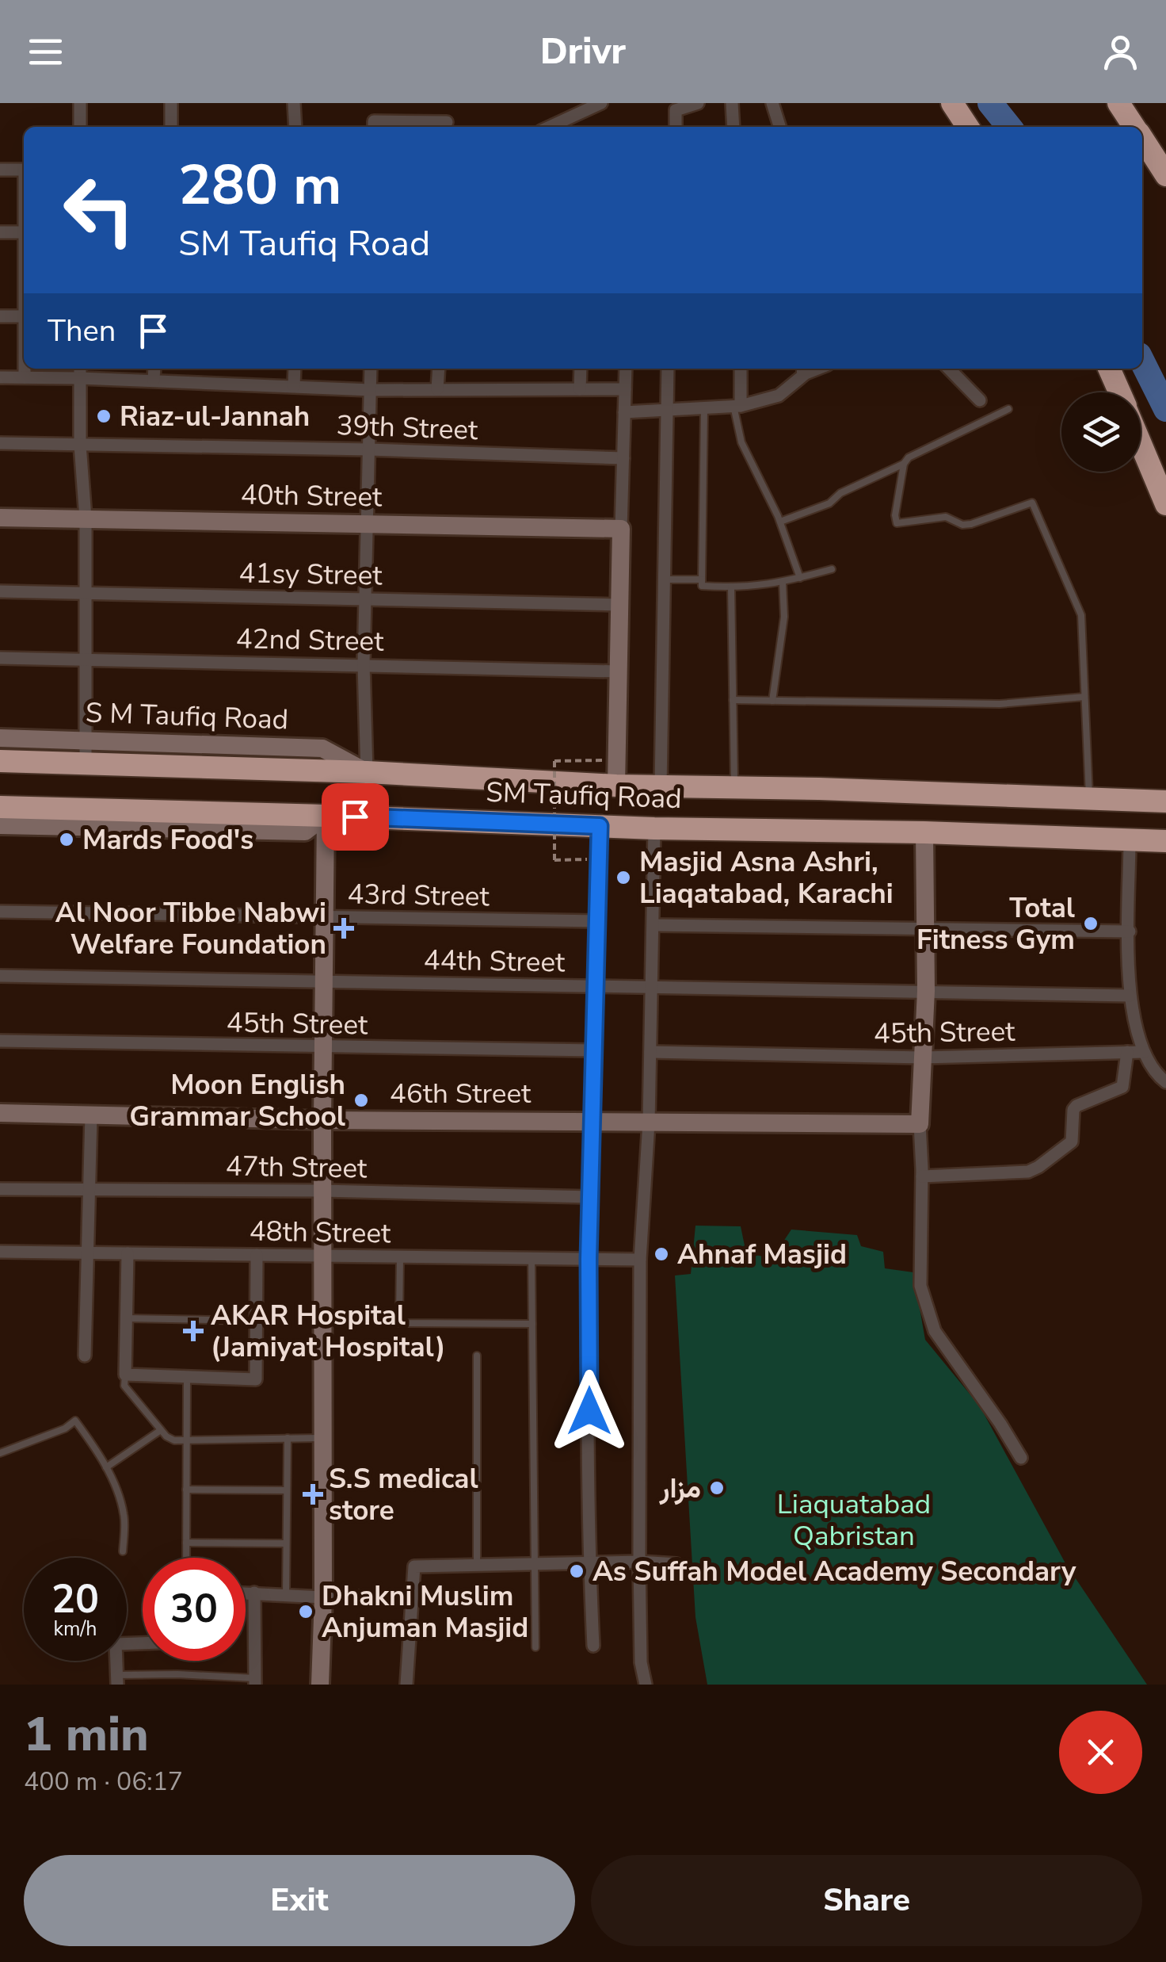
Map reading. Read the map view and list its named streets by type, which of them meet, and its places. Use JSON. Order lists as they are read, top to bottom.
{
  "streets": {
    "highway": ["SM Taufiq Road"],
    "street": [
      "39th Street",
      "40th Street",
      "41sy Street",
      "42nd Street",
      "S M Taufiq Road",
      "43rd Street",
      "44th Street",
      "45th Street",
      "46th Street",
      "47th Street",
      "48th Street"
    ]
  },
  "parks": ["Liaquatabad Qabristan"],
  "places": {
    "other": [
      "Riaz-ul-Jannah",
      "Mards Food's",
      "Masjid Asna Ashri, Liaqatabad, Karachi",
      "Total Fitness Gym",
      "Moon English Grammar School",
      "Ahnaf Masjid",
      "مزار",
      "As Suffah Model Academy Secondary",
      "Dhakni Muslim Anjuman Masjid"
    ],
    "health": ["Al Noor Tibbe Nabwi Welfare Foundation", "AKAR Hospital (Jamiyat Hospital)", "S.S medical store"]
  },
  "page": {
    "header": "Drivr",
    "turn": ["280 m", "SM Taufiq Road"],
    "then": "Then",
    "speed": "20 km/h",
    "limit": "30",
    "heading": ["1 min", "400 m · 06:17"],
    "buttons": ["Exit", "Share"]
  }
}
